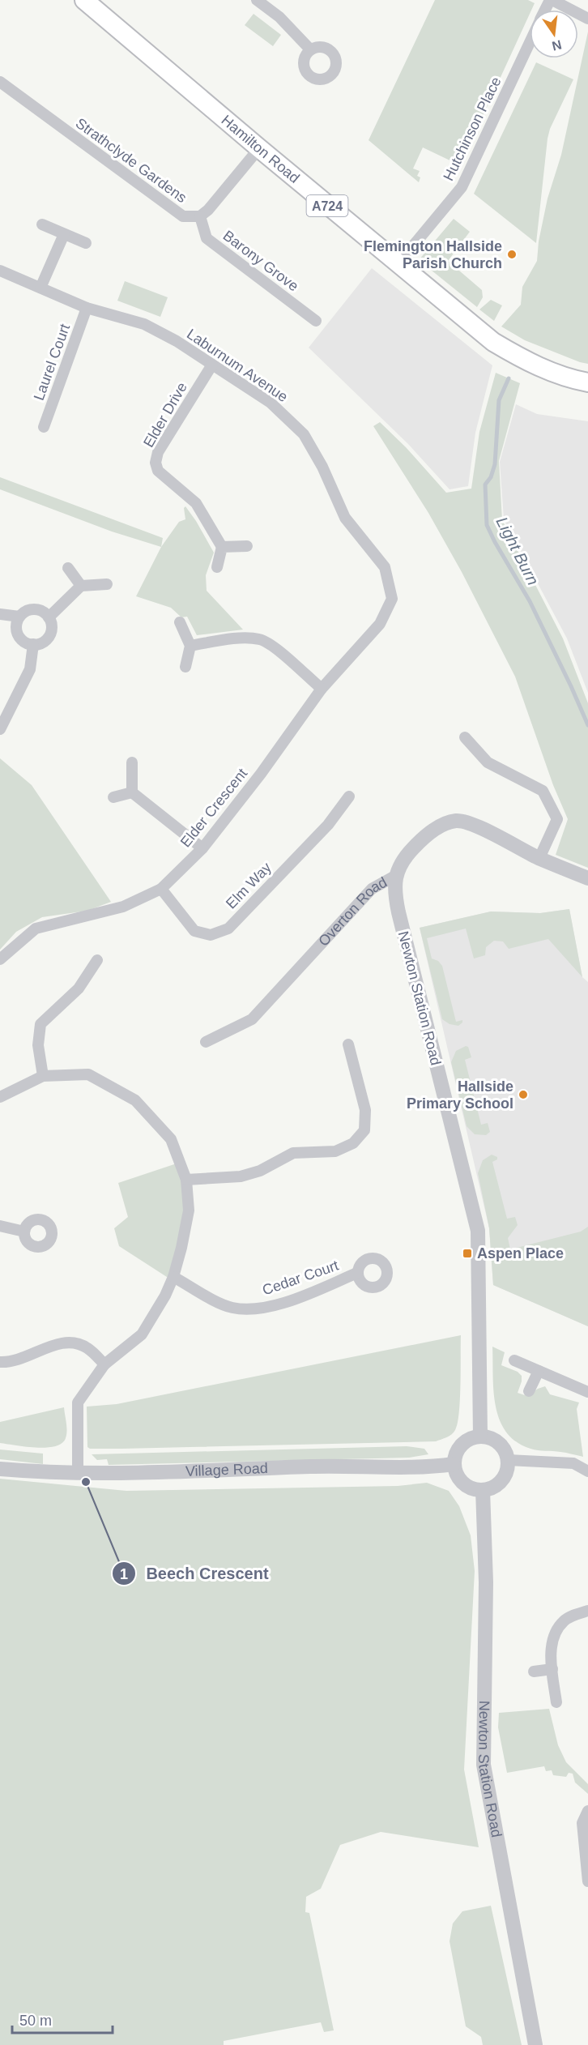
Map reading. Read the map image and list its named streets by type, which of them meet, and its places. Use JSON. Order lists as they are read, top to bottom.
{
  "streets": {
    "main road": ["Hamilton Road", "A724"],
    "street": [
      "Hutchinson Place",
      "Strathclyde Gardens",
      "Barony Grove",
      "Laurel Court",
      "Laburnum Avenue",
      "Elder Drive",
      "Elder Crescent",
      "Elm Way",
      "Overton Road",
      "Newton Station Road",
      "Cedar Court",
      "Village Road"
    ]
  },
  "crossings": [
    ["Hutchinson Place", "Hamilton Road"],
    ["Strathclyde Gardens", "Barony Grove"],
    ["Laurel Court", "Laburnum Avenue"],
    ["Laburnum Avenue", "Elder Drive"],
    ["Laburnum Avenue", "Elder Crescent"],
    ["Elder Crescent", "Elm Way"],
    ["Overton Road", "Newton Station Road"],
    ["Newton Station Road", "Village Road"]
  ],
  "water": ["Light Burn"],
  "places": {
    "other": ["Flemington Hallside Parish Church", "Hallside Primary School", "Beech Crescent"],
    "transit": ["Aspen Place"]
  },
  "scale_bar": "50 m",
  "north": "bottom"
}
